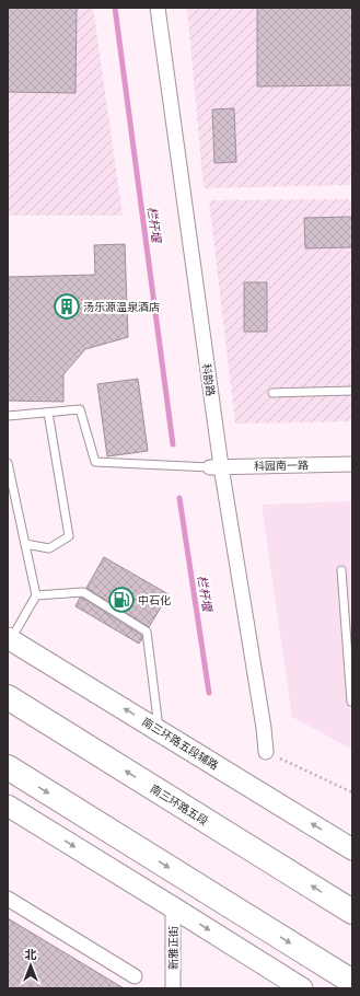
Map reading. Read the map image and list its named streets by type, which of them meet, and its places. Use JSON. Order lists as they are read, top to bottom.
{
  "streets": {
    "highway": ["南三环路五段"],
    "main road": ["南三环路五段辅路"],
    "street": ["科韵路", "科园南一路", "新雅正街"]
  },
  "crossings": [
    ["科韵路", "科园南一路"]
  ],
  "water": ["栏杆堰"],
  "places": {
    "building": ["汤乐源温泉酒店"],
    "fuel station": ["中石化"]
  },
  "north": "top"
}
